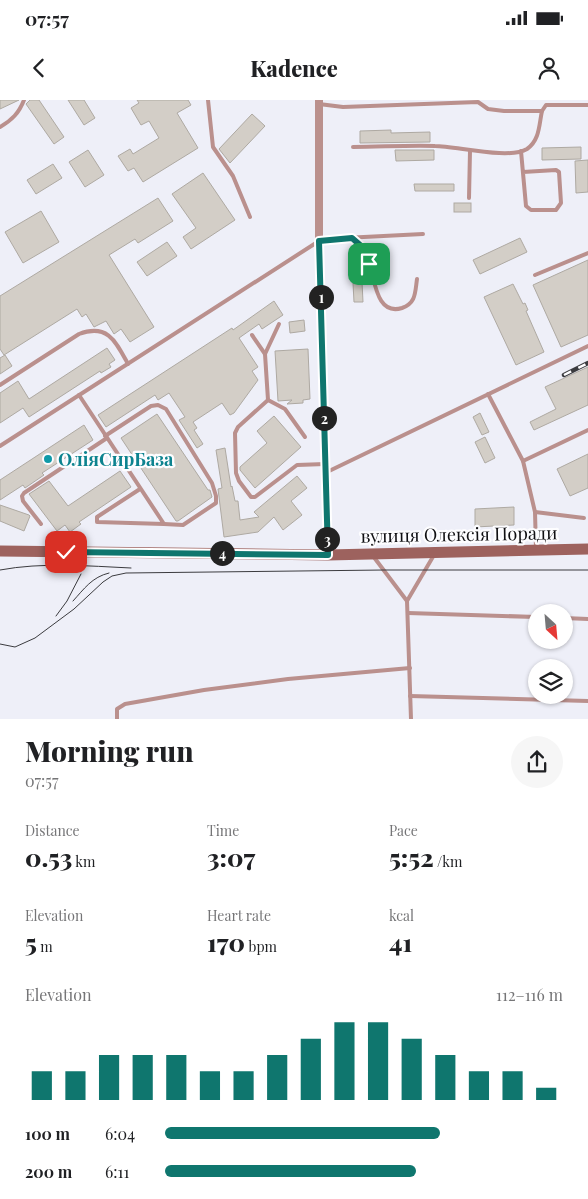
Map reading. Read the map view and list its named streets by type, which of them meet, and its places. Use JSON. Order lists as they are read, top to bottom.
{
  "streets": {
    "main road": ["вулиця Олексія Поради"]
  },
  "places": ["ОліяСирБаза"],
  "north": "bottom right",
  "page": {
    "status": "07:57",
    "header": "Kadence",
    "pins": [
      "1",
      "2",
      "3",
      "4"
    ],
    "heading": ["Morning run", "07:57"],
    "stats": [
      ["Distance", "0.53 km"],
      ["Time", "3:07"],
      ["Pace", "5:52 /km"],
      ["Elevation", "5 m"],
      ["Heart rate", "170 bpm"],
      ["kcal", "41"]
    ],
    "chart": ["Elevation", "112–116 m"],
    "list": [
      {
        "name": "100 m",
        "note": "6:04"
      },
      {
        "name": "200 m",
        "note": "6:11"
      }
    ]
  }
}
